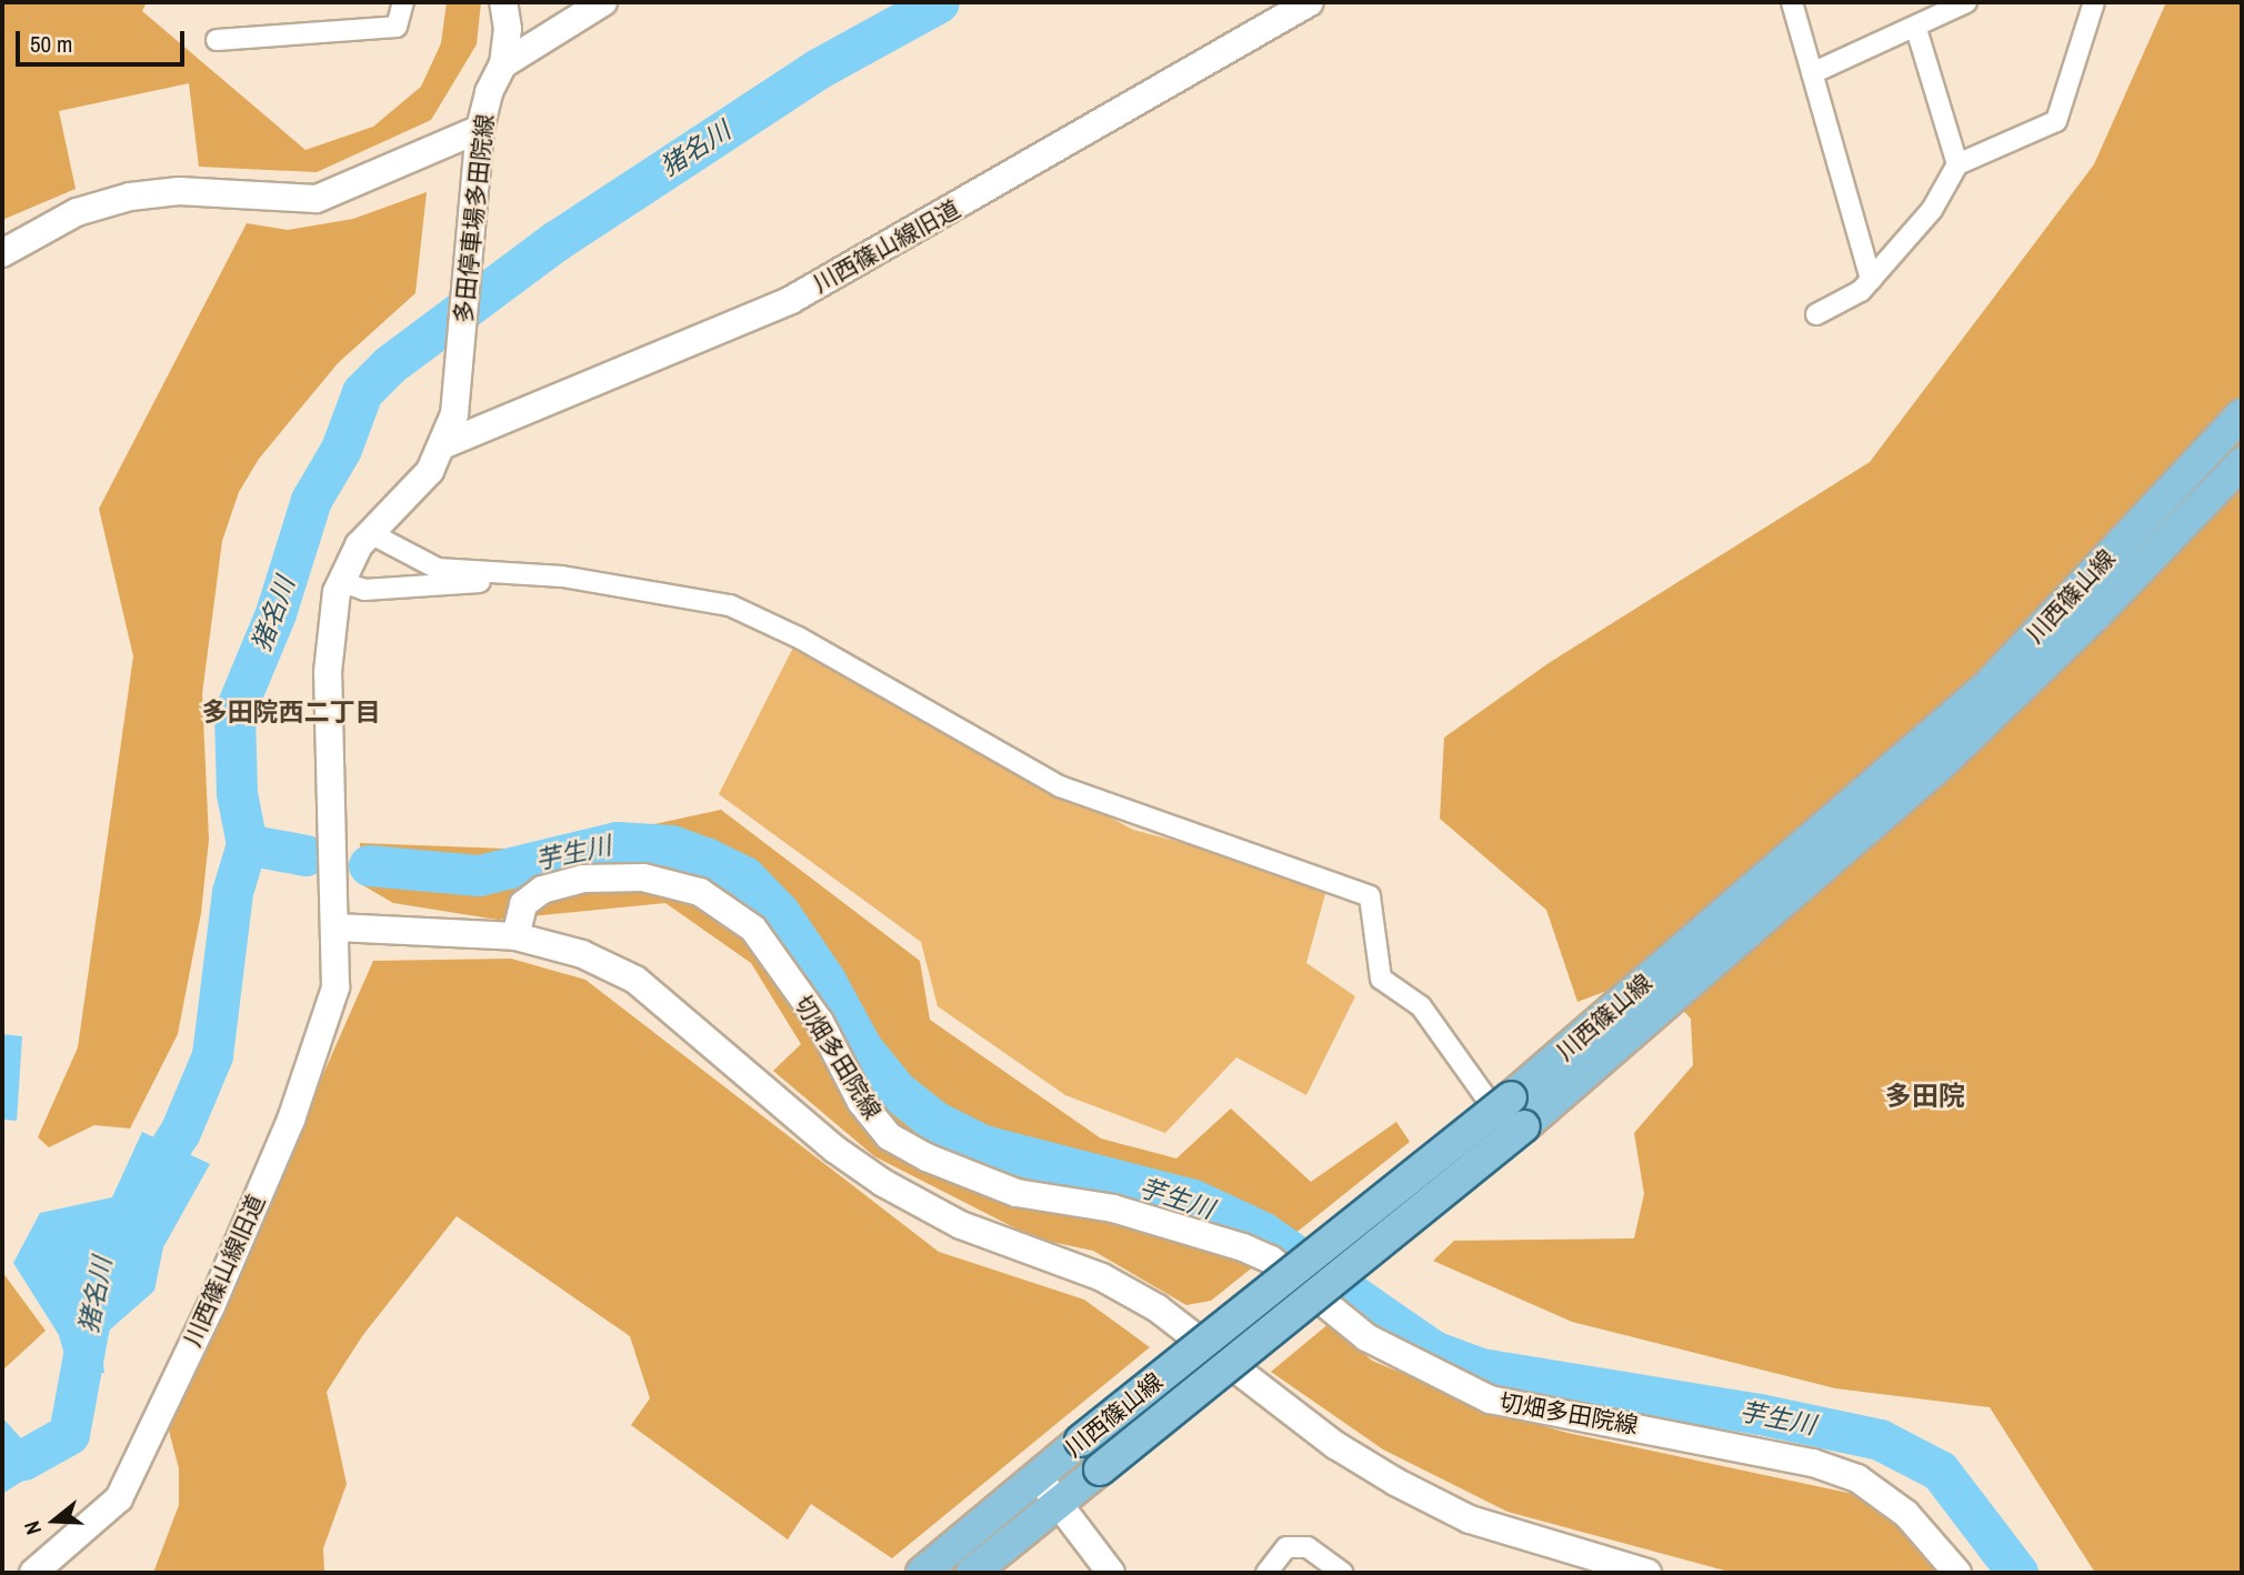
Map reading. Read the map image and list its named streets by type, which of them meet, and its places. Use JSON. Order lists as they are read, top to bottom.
{
  "streets": {
    "main road": ["川西篠山線"],
    "street": ["多田停車場多田院線", "川西篠山線旧道", "切畑多田院線"]
  },
  "crossings": [
    ["多田停車場多田院線", "川西篠山線旧道"]
  ],
  "districts": ["多田院西二丁目", "多田院"],
  "water": ["猪名川", "芋生川"],
  "scale_bar": "50 m",
  "north": "left"
}
